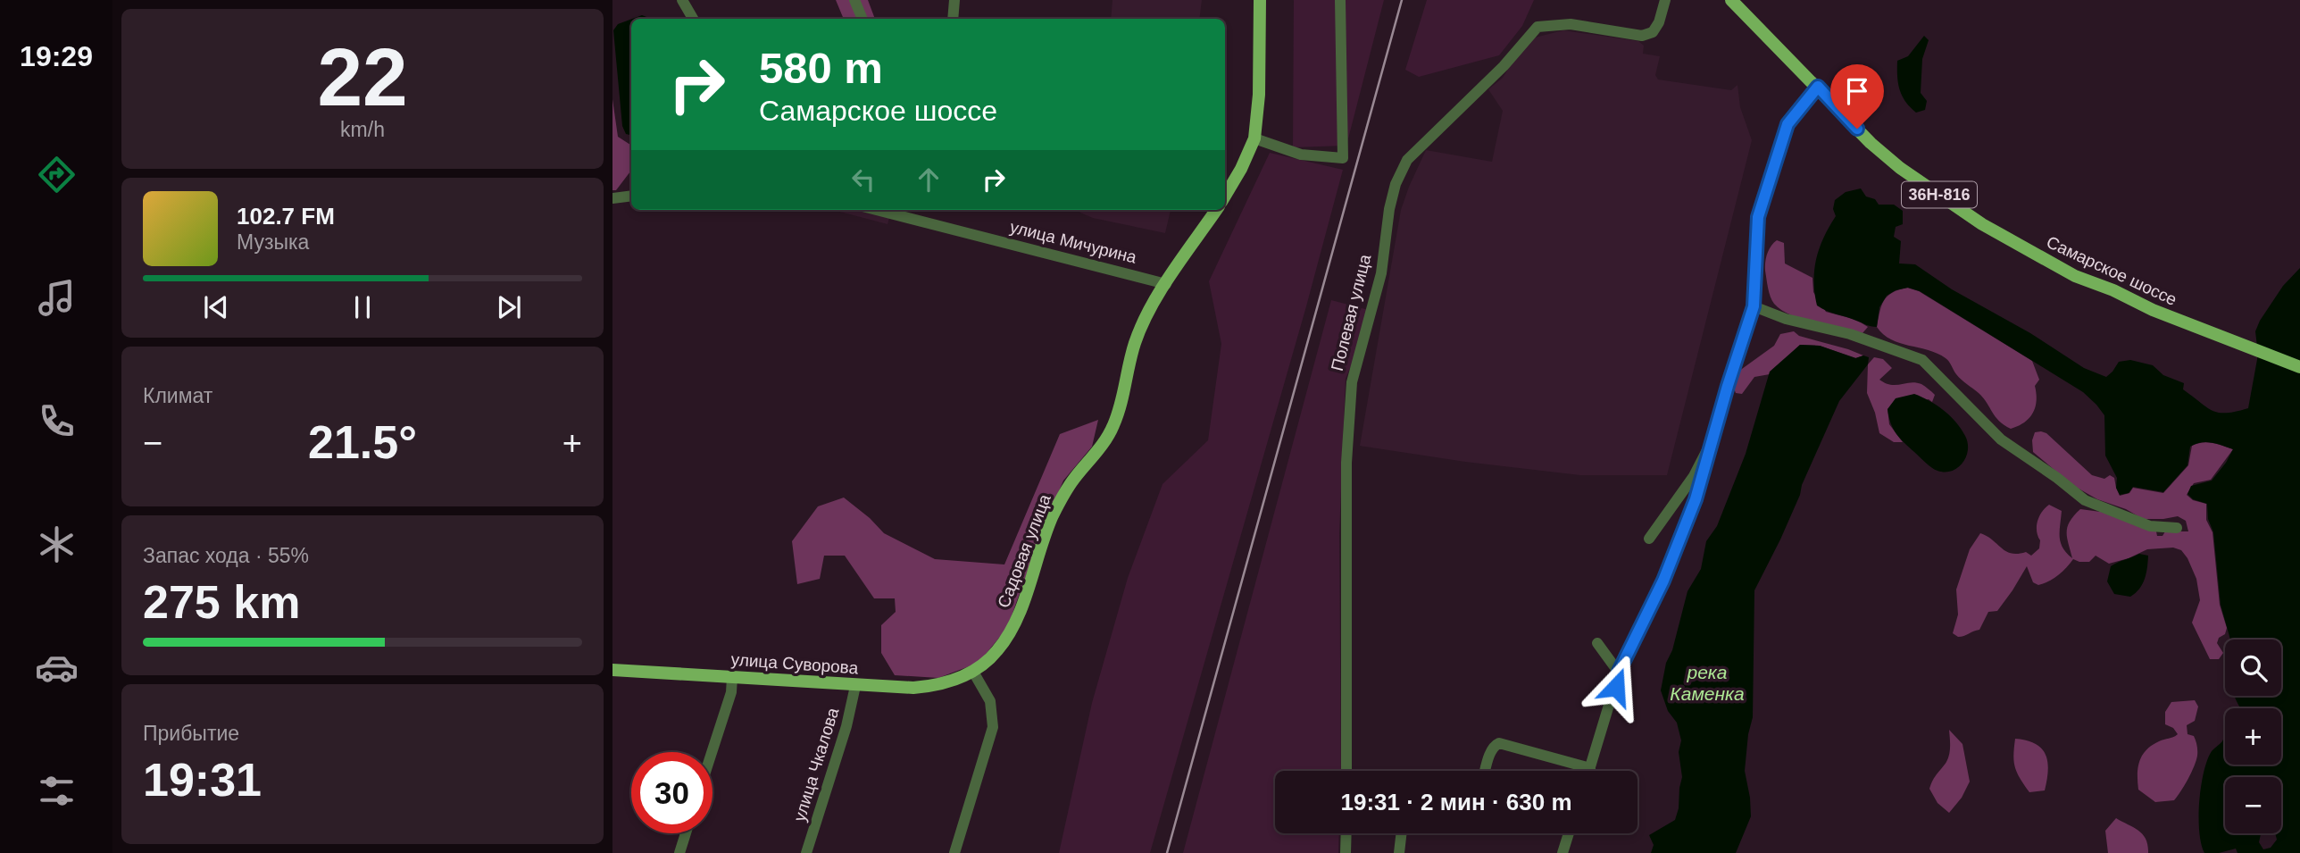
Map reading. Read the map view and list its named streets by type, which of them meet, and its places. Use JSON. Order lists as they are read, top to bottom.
{
  "streets": {
    "main road": [
      "36Н-816",
      "Самарское шоссе",
      "Садовая улица",
      "улица Суворова"
    ],
    "street": ["улица Мичурина", "Полевая улица", "улица Чкалова"]
  },
  "crossings": [
    ["улица Мичурина", "Садовая улица"],
    ["Садовая улица", "улица Суворова"],
    ["улица Суворова", "улица Чкалова"]
  ],
  "water": ["река Каменка"],
  "page": {
    "tabs": "19:29",
    "tile": [
      ["22", "km/h"],
      "Климат",
      ["Запас хода · 55%", "275 km"],
      ["Прибытие", "19:31"]
    ],
    "turn": ["580 m", "Самарское шоссе"],
    "song": ["102.7 FM", "Музыка"],
    "heat": ["−", "21.5°", "+"],
    "map_buttons": ["+", "−"],
    "limit": "30",
    "trip": "19:31 · 2 мин · 630 m"
  }
}
